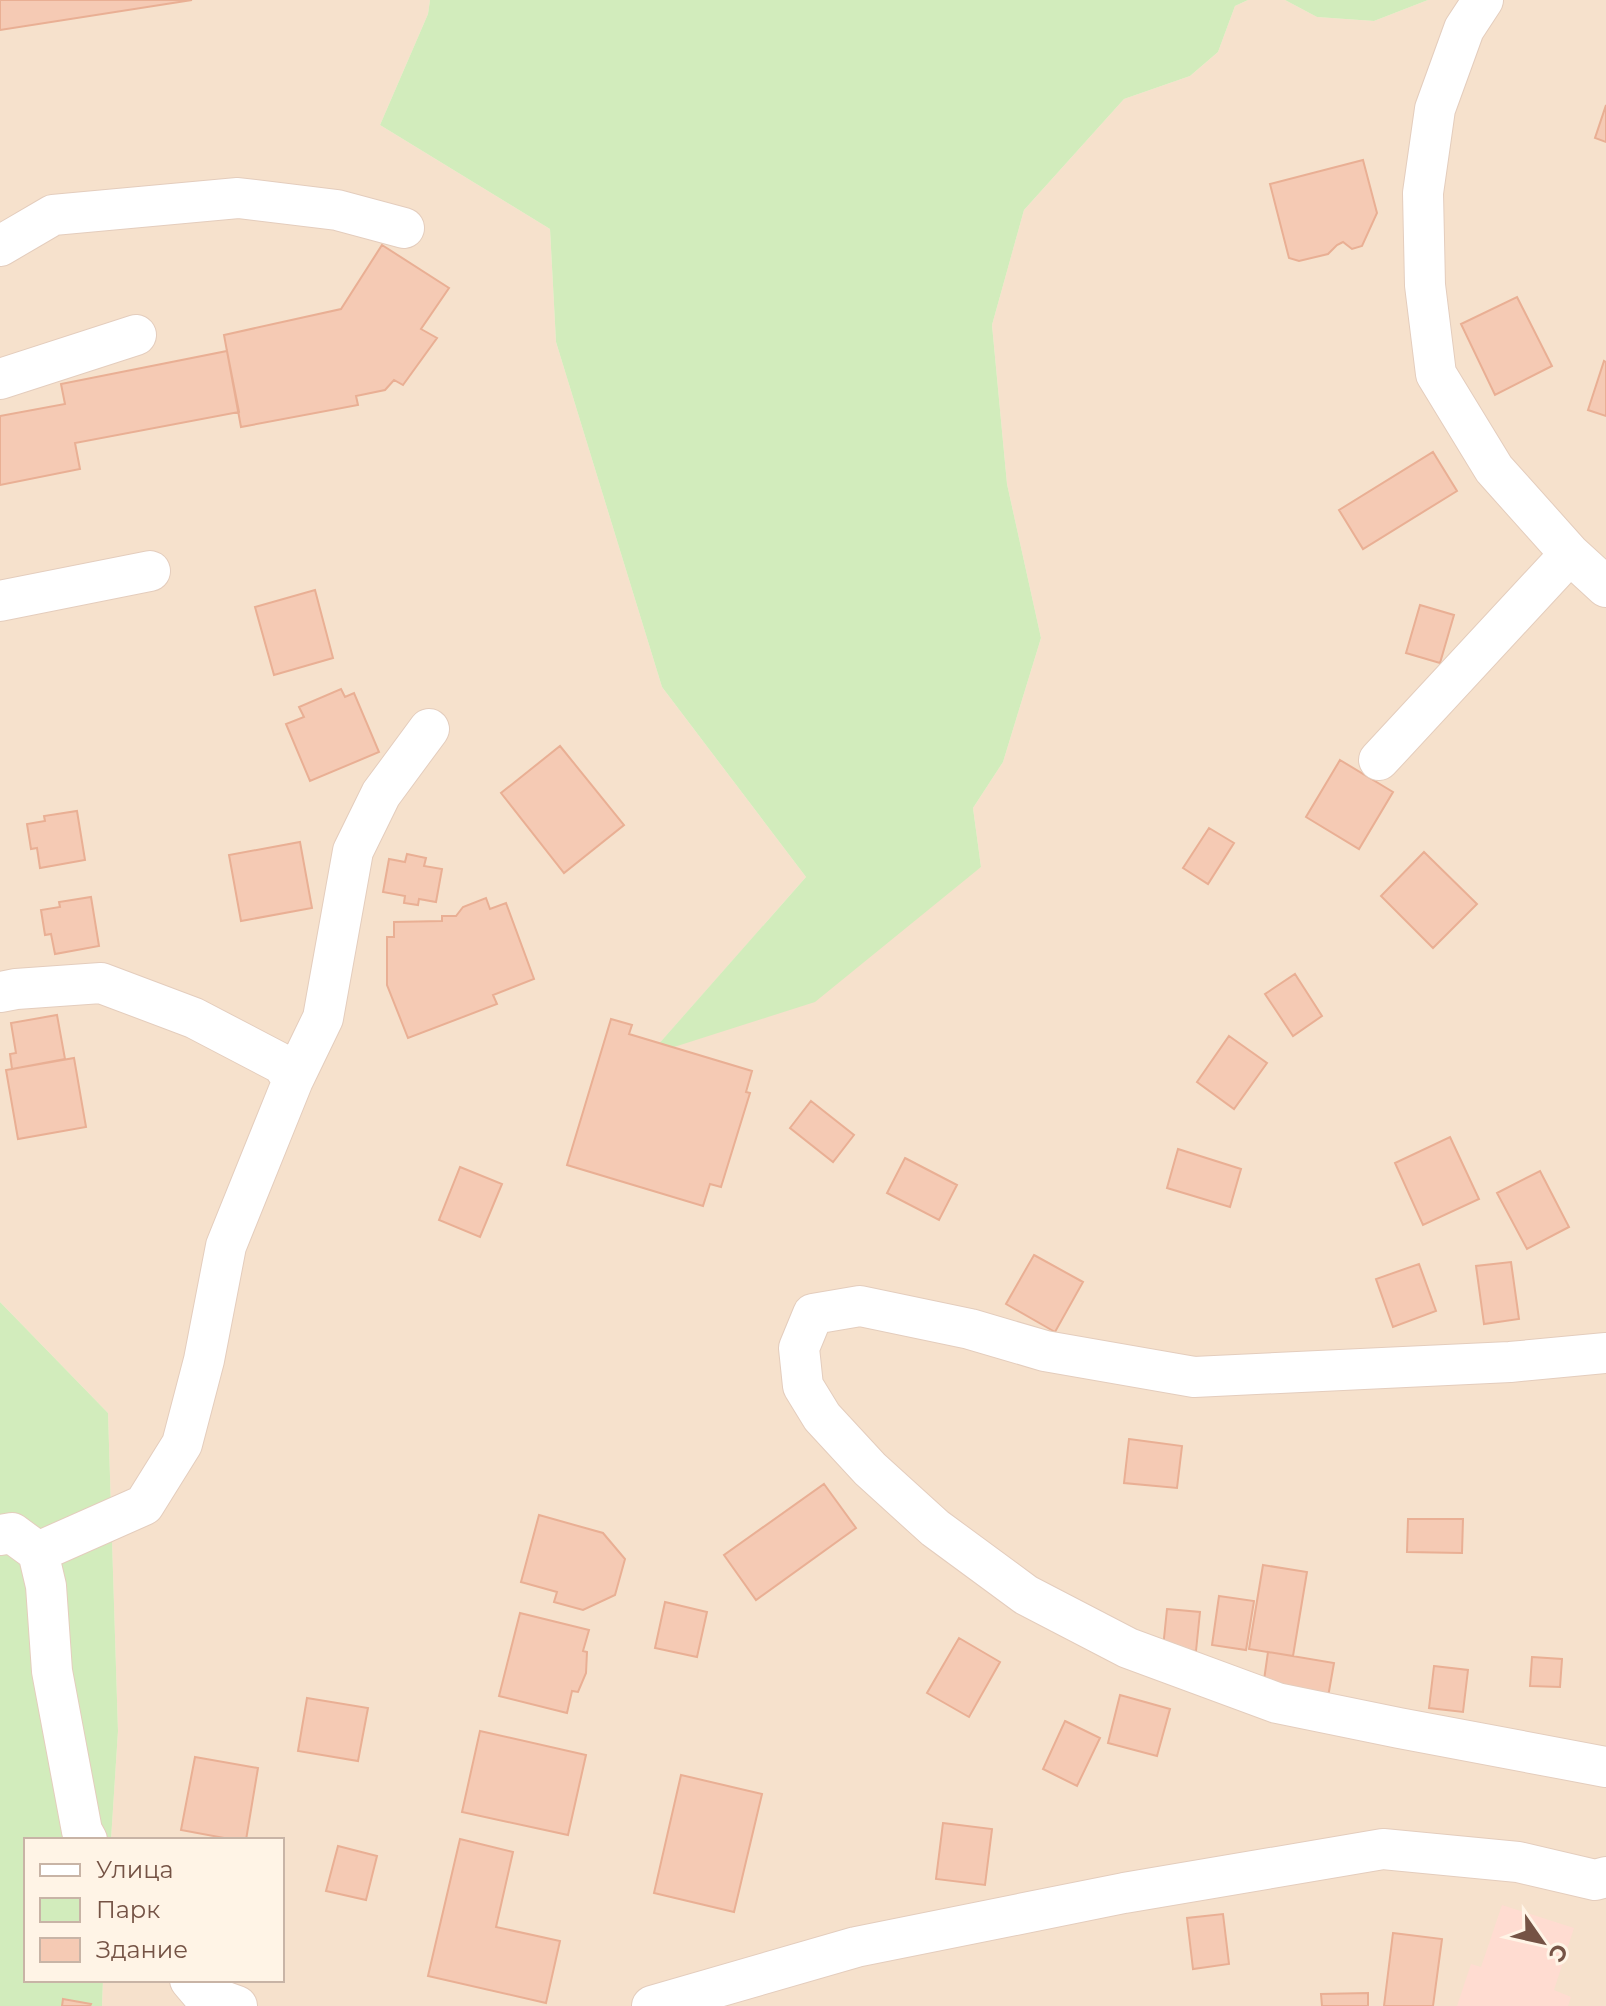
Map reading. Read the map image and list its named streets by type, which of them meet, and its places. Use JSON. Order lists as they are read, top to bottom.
{
  "legend": ["Улица", "Парк", "Здание"],
  "north": "bottom right"
}
